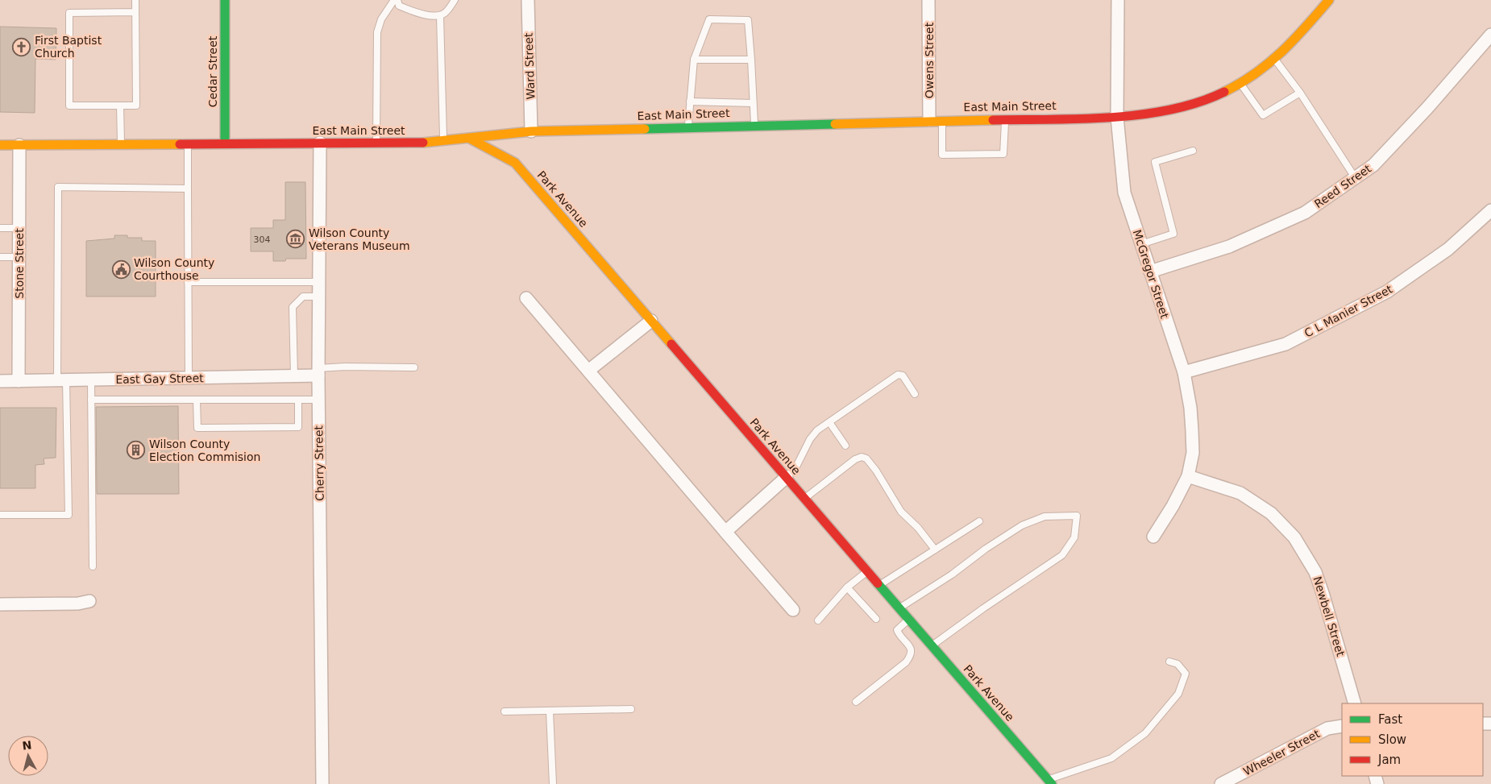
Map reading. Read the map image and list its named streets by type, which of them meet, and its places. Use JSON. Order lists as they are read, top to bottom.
{
  "streets": {
    "main road": ["Cedar Street", "East Main Street", "Park Avenue"],
    "street": [
      "Owens Street",
      "Ward Street",
      "Reed Street",
      "Stone Street",
      "McGregor Street",
      "C L Manier Street",
      "East Gay Street",
      "Cherry Street",
      "Newbell Street",
      "Wheeler Street"
    ]
  },
  "crossings": [
    ["Owens Street", "East Main Street"],
    ["Ward Street", "East Main Street"],
    ["Cedar Street", "East Main Street"],
    ["East Main Street", "Park Avenue"],
    ["East Main Street", "Stone Street"],
    ["East Main Street", "McGregor Street"],
    ["East Main Street", "Cherry Street"],
    ["Reed Street", "McGregor Street"],
    ["Stone Street", "East Gay Street"],
    ["McGregor Street", "C L Manier Street"],
    ["McGregor Street", "Newbell Street"],
    ["East Gay Street", "Cherry Street"]
  ],
  "places": {
    "church": ["First Baptist Church"],
    "museum": ["Wilson County Veterans Museum"],
    "public building": ["Wilson County Courthouse"],
    "building": ["Wilson County Election Commision"]
  },
  "house_numbers": ["304"],
  "legend": ["Fast", "Slow", "Jam"],
  "north": "top"
}
